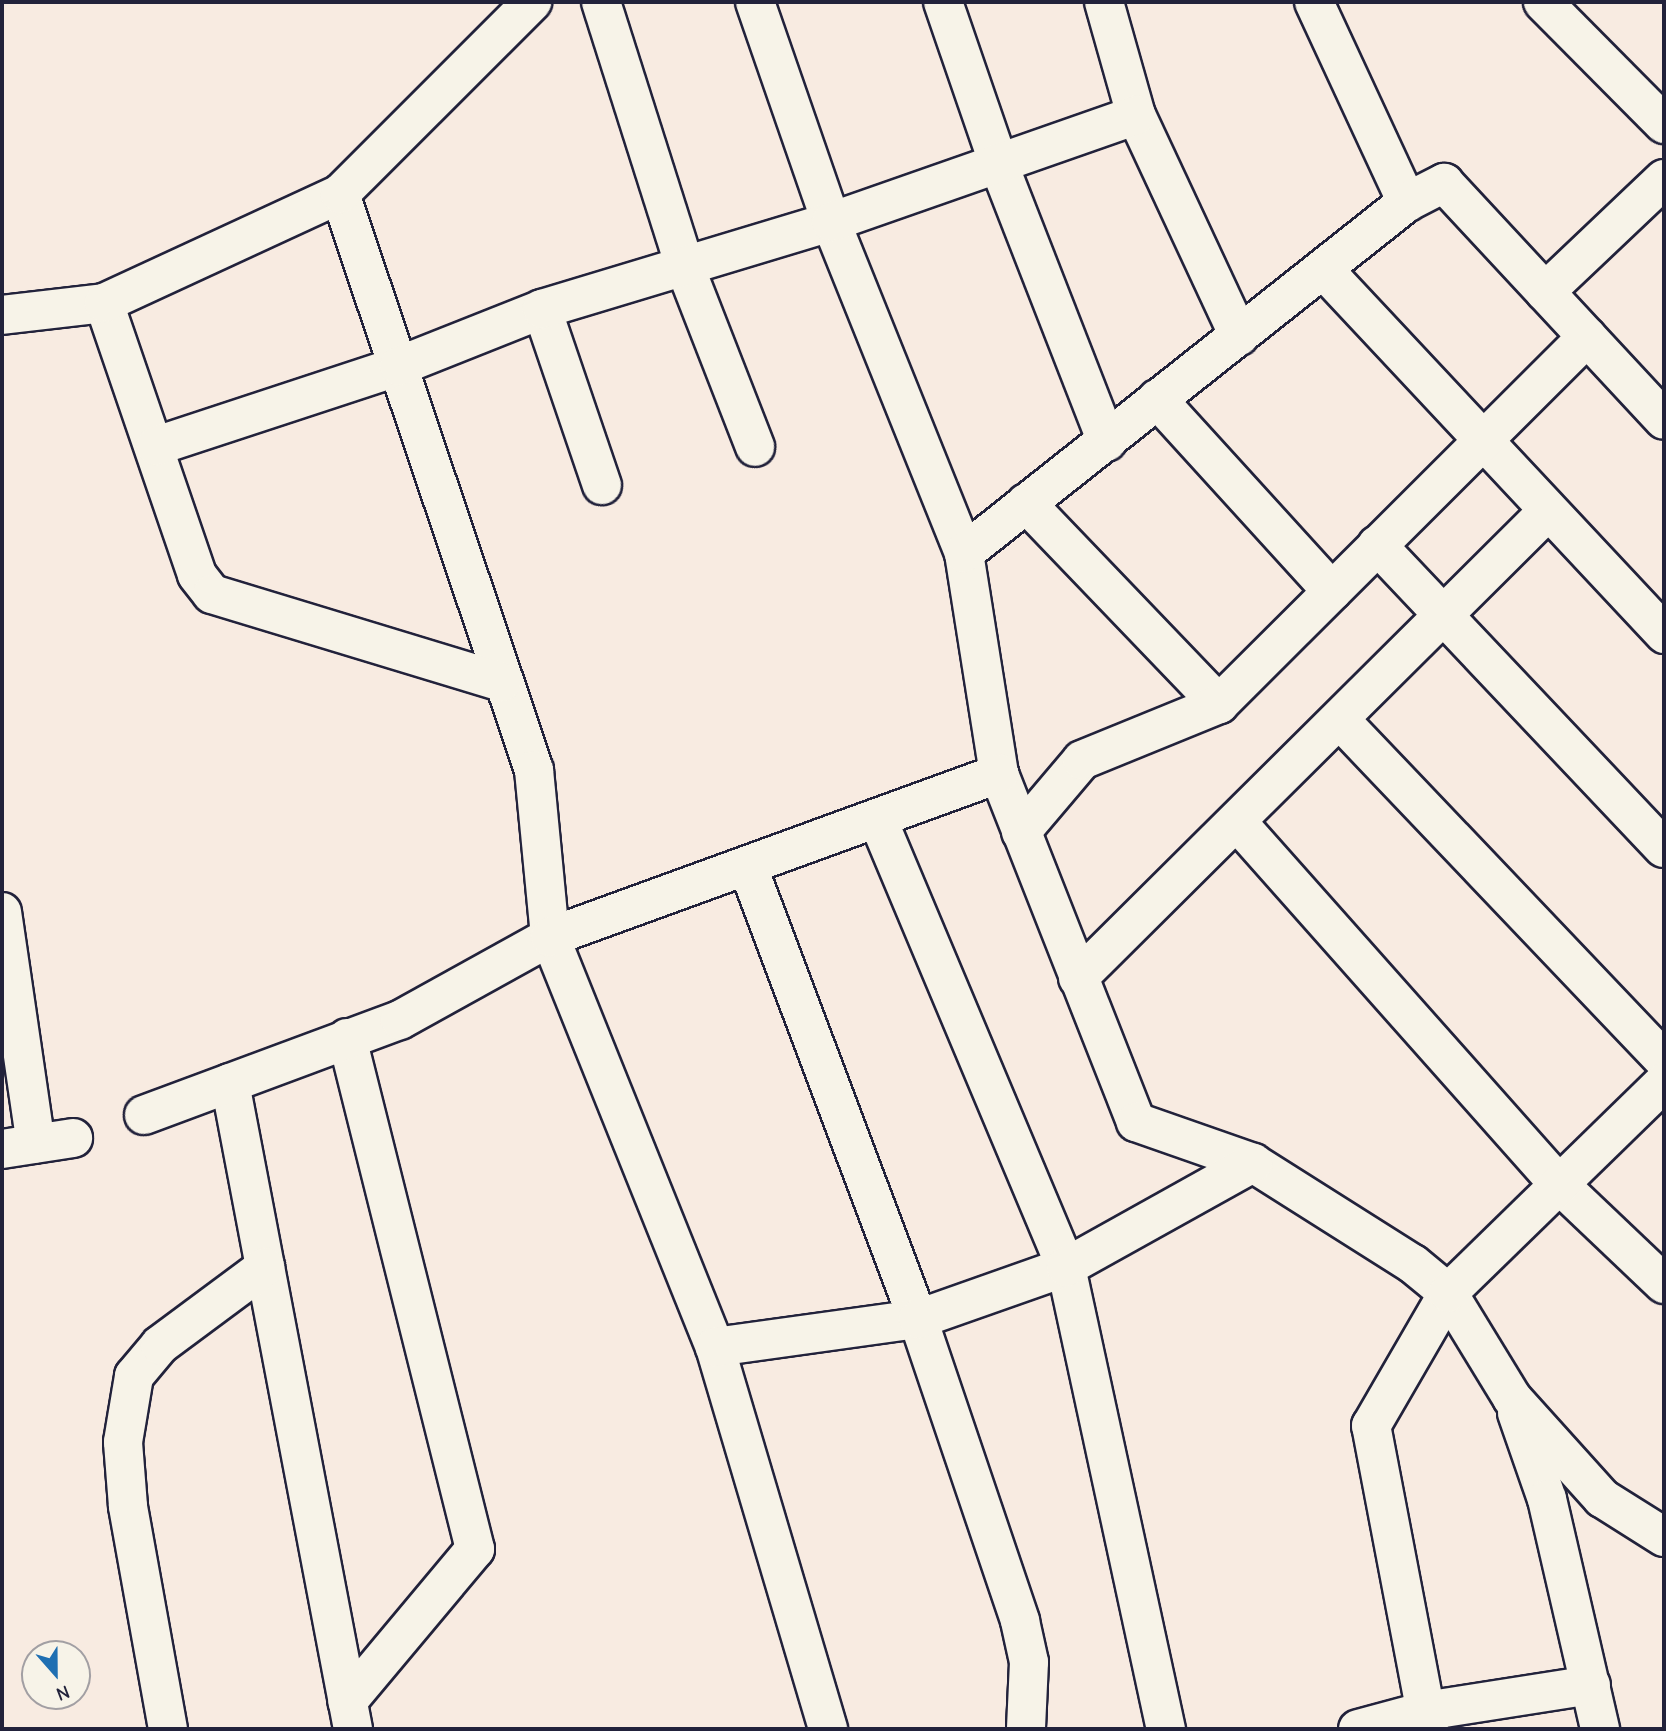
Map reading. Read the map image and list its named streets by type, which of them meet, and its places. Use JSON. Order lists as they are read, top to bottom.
{
  "north": "bottom"
}
